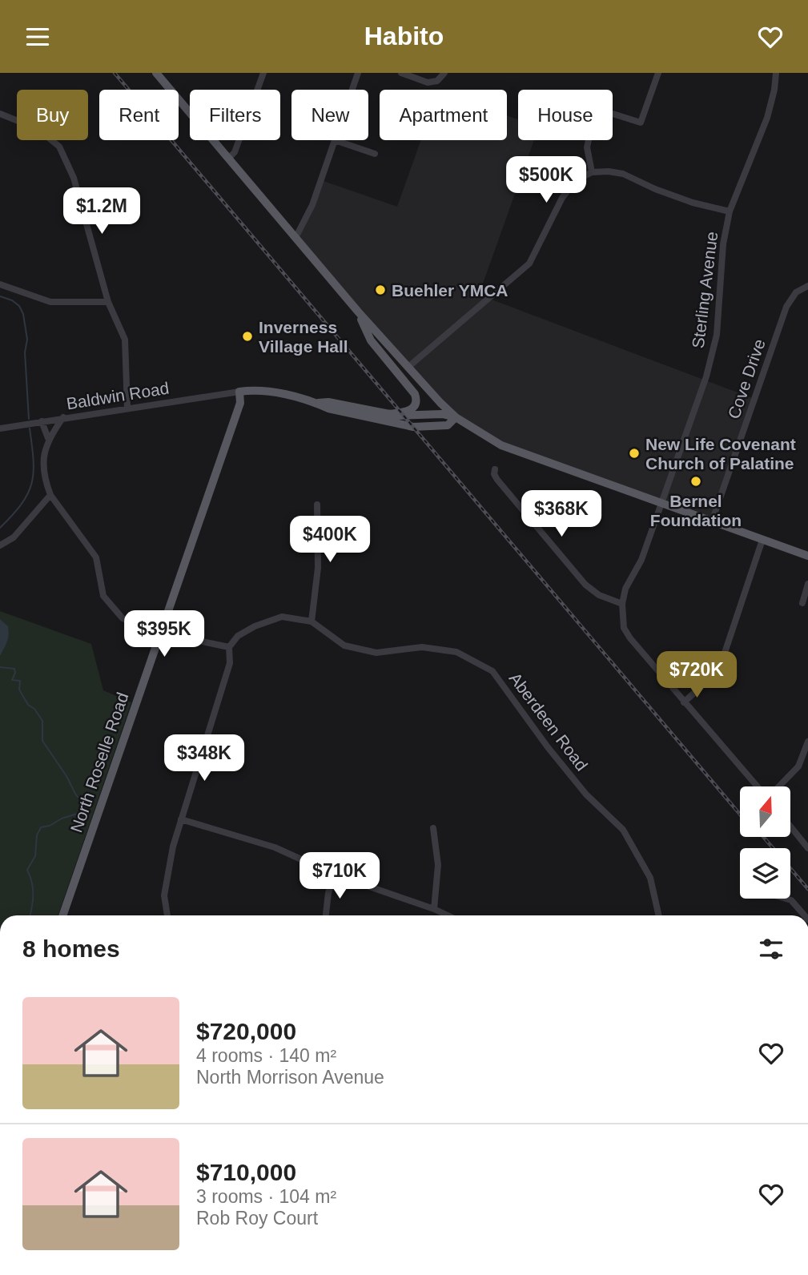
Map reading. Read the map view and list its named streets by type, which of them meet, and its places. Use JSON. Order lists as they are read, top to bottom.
{
  "streets": {
    "main road": ["North Roselle Road"],
    "street": [
      "Sterling Avenue",
      "Cove Drive",
      "Baldwin Road",
      "Aberdeen Road"
    ]
  },
  "crossings": [
    ["Baldwin Road", "North Roselle Road"]
  ],
  "places": [
    "Buehler YMCA",
    "Inverness Village Hall",
    "New Life Covenant Church of Palatine",
    "Bernel Foundation"
  ],
  "north": "top",
  "page": {
    "header": "Habito",
    "chip": [
      "Buy",
      "Rent",
      "Filters",
      "New",
      "Apartment",
      "House"
    ],
    "price": [
      "$500K",
      "$1.2M",
      "$368K",
      "$400K",
      "$395K",
      "$720K",
      "$348K",
      "$710K"
    ],
    "heading": "8 homes",
    "list": [
      {
        "name": "$720,000",
        "note": "4 rooms · 140 m² · North Morrison Avenue"
      },
      {
        "name": "$710,000",
        "note": "3 rooms · 104 m² · Rob Roy Court"
      }
    ]
  }
}
